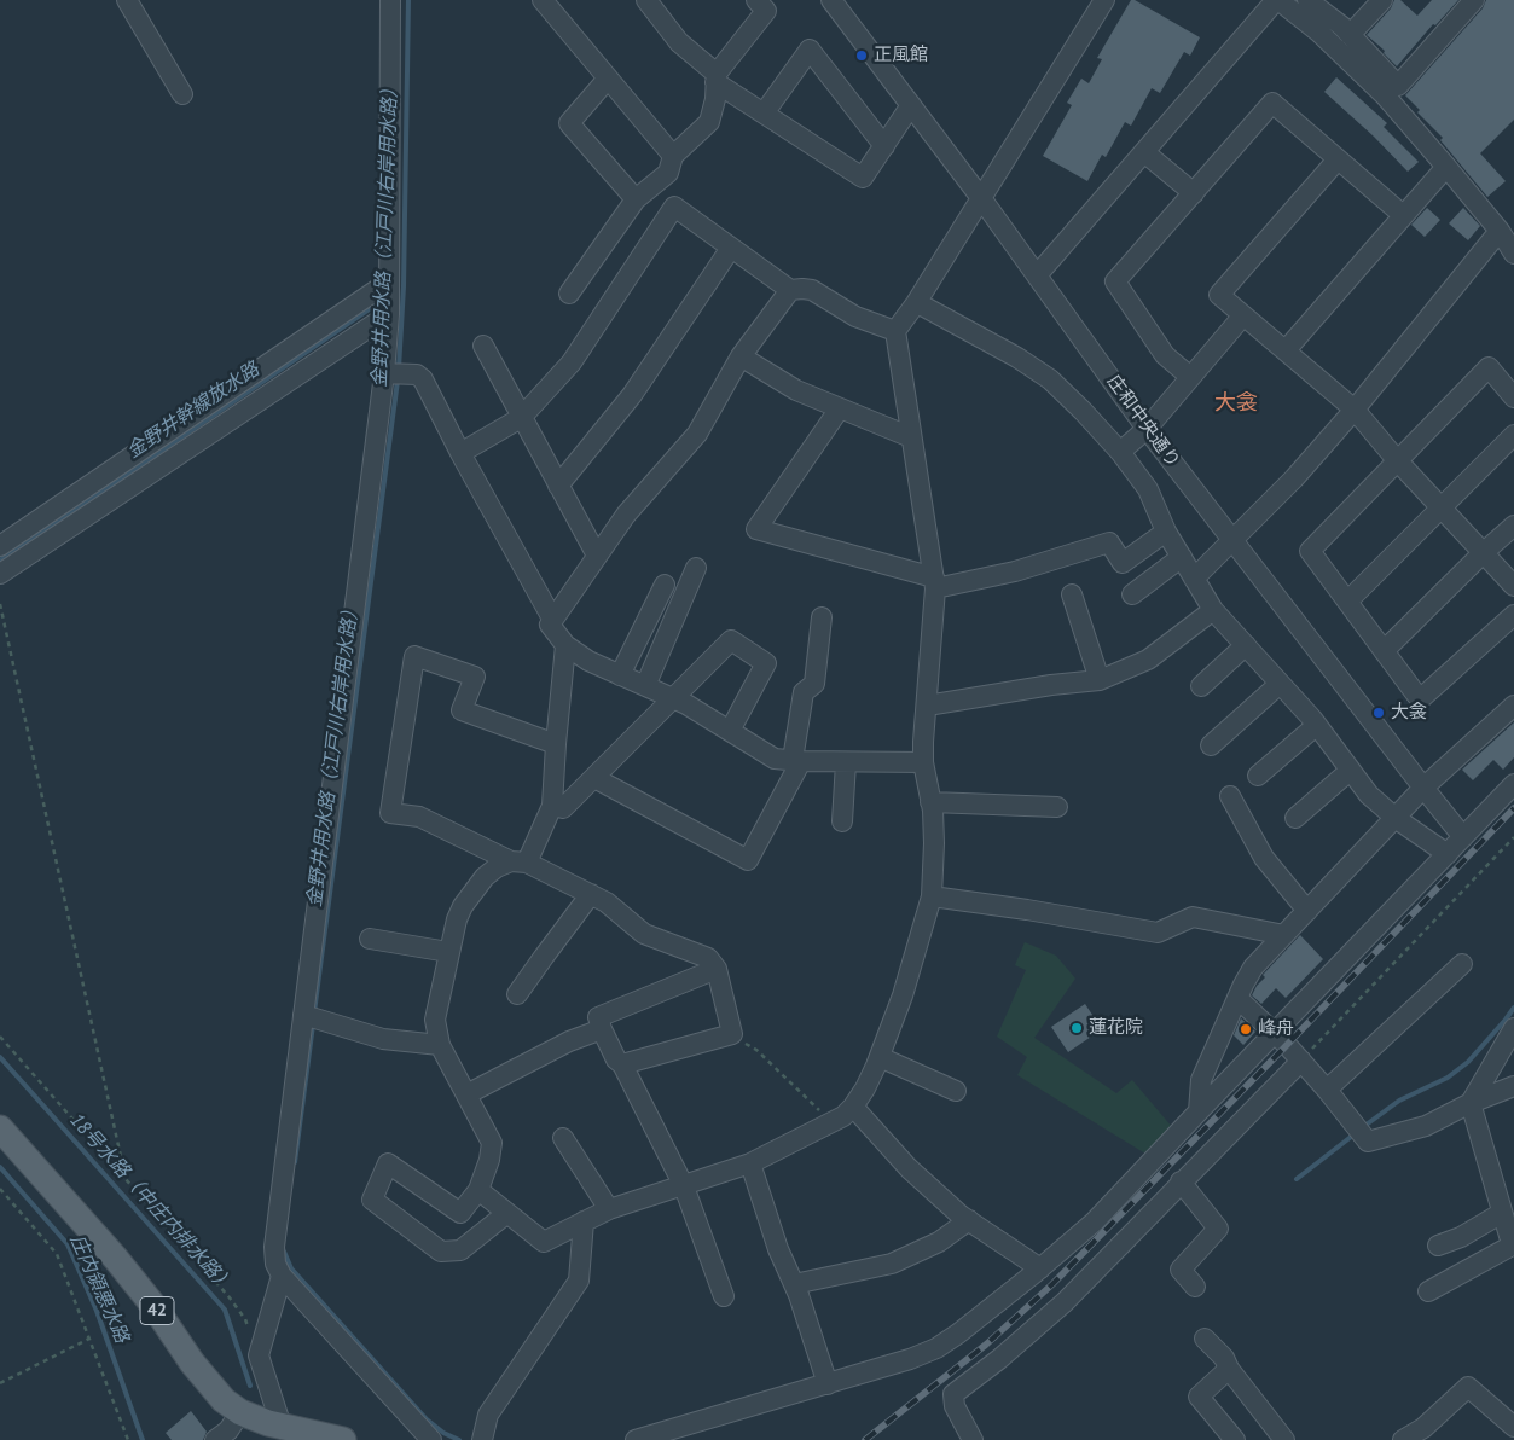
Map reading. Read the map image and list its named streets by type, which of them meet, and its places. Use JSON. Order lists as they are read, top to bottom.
{
  "streets": {
    "main road": ["42"],
    "street": ["庄和中央通り"]
  },
  "districts": ["大衾"],
  "water": [
    "金野井用水路（江戸川右岸用水路）",
    "金野井幹線放水路",
    "18号水路（中庄内排水路）",
    "庄内領悪水路"
  ],
  "places": [
    "正風館",
    "大衾",
    "蓮花院",
    "峰舟"
  ]
}
